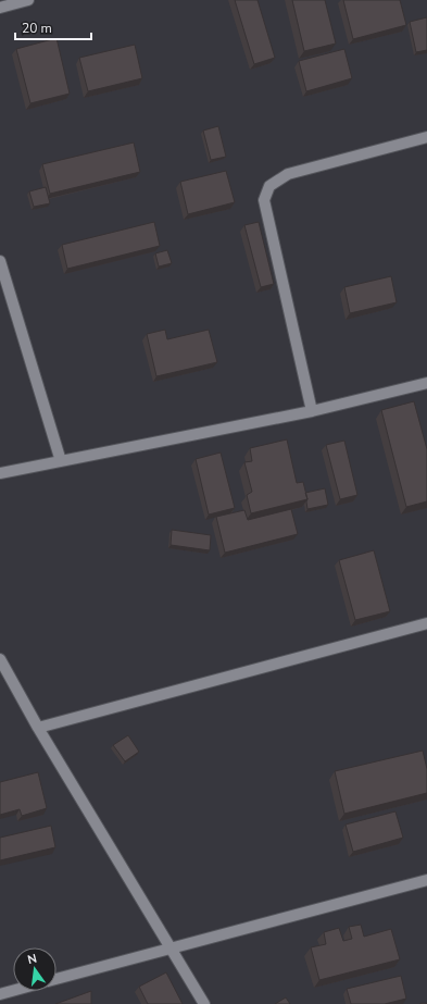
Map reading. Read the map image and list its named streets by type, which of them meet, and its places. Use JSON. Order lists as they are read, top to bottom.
{
  "scale_bar": "20 m",
  "north": "top"
}
